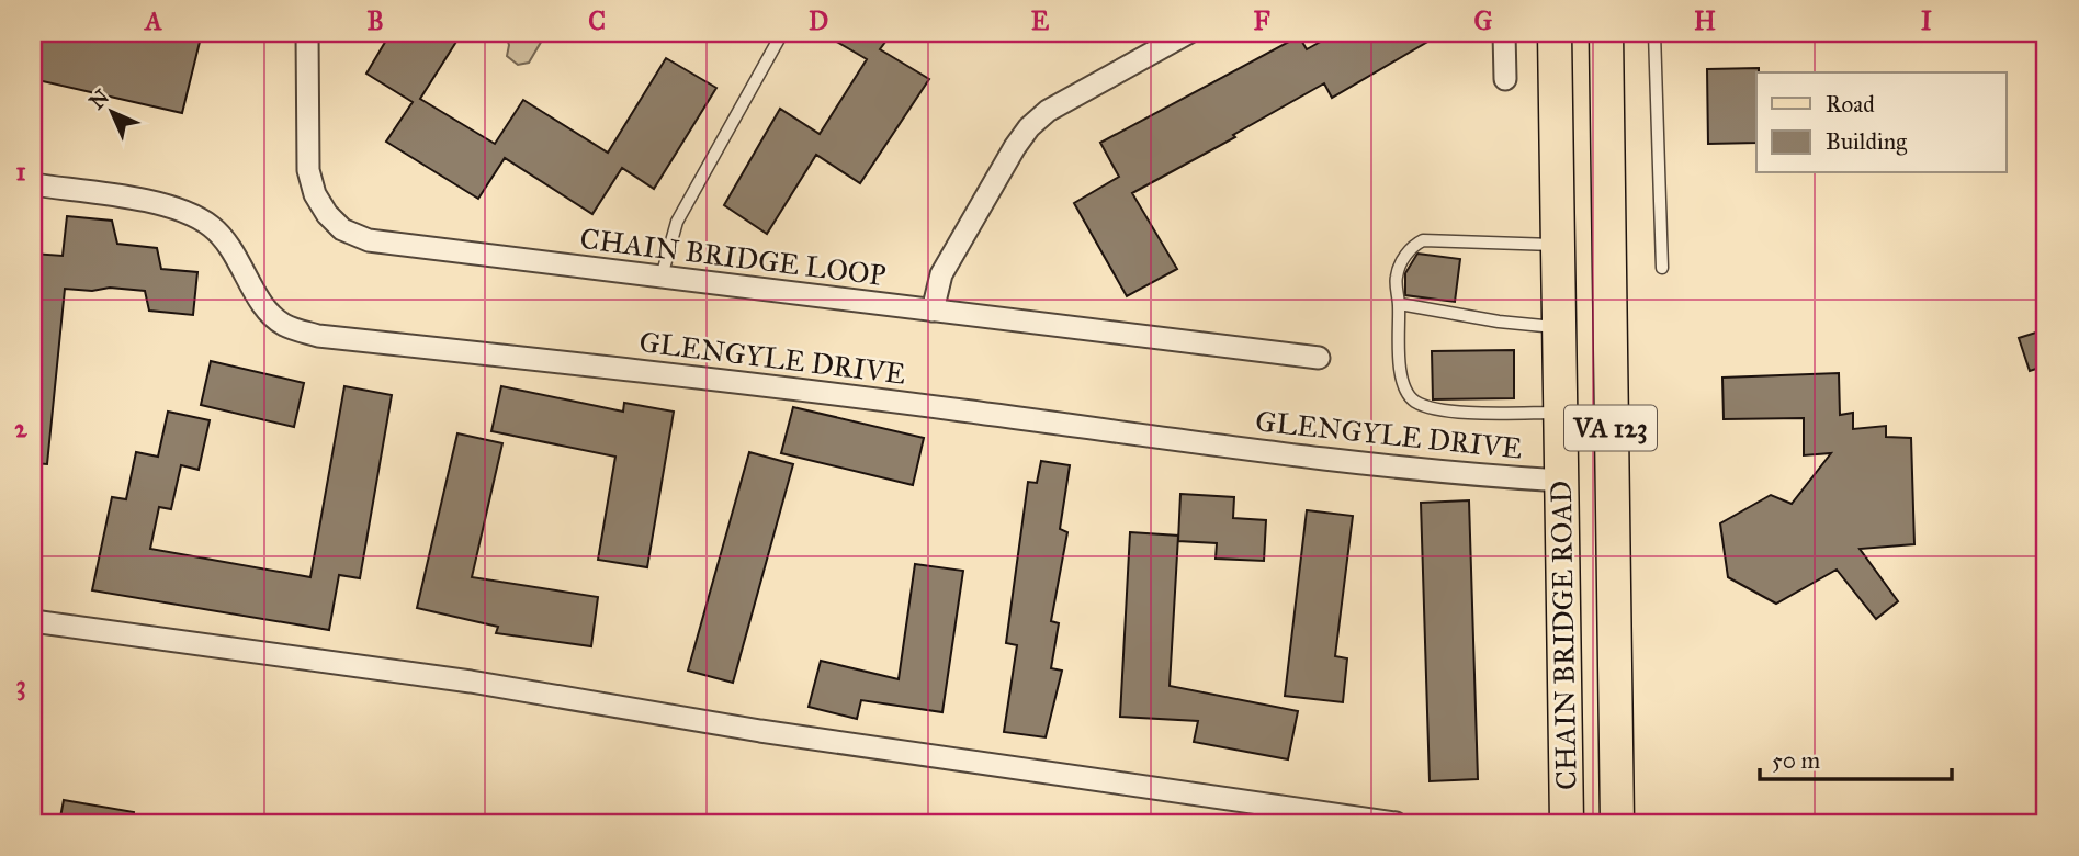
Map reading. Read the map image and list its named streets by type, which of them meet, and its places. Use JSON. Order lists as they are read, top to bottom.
{
  "streets": {
    "main road": ["VA 123", "CHAIN BRIDGE ROAD"],
    "street": ["CHAIN BRIDGE LOOP", "GLENGYLE DRIVE"]
  },
  "crossings": [
    ["GLENGYLE DRIVE", "CHAIN BRIDGE ROAD"]
  ],
  "legend": ["Road", "Building"],
  "scale_bar": "50 m",
  "north": "top left",
  "grid": {
    "columns": [
      "A",
      "B",
      "C",
      "D",
      "E",
      "F",
      "G",
      "H",
      "I"
    ],
    "rows": ["1", "2", "3"]
  }
}
